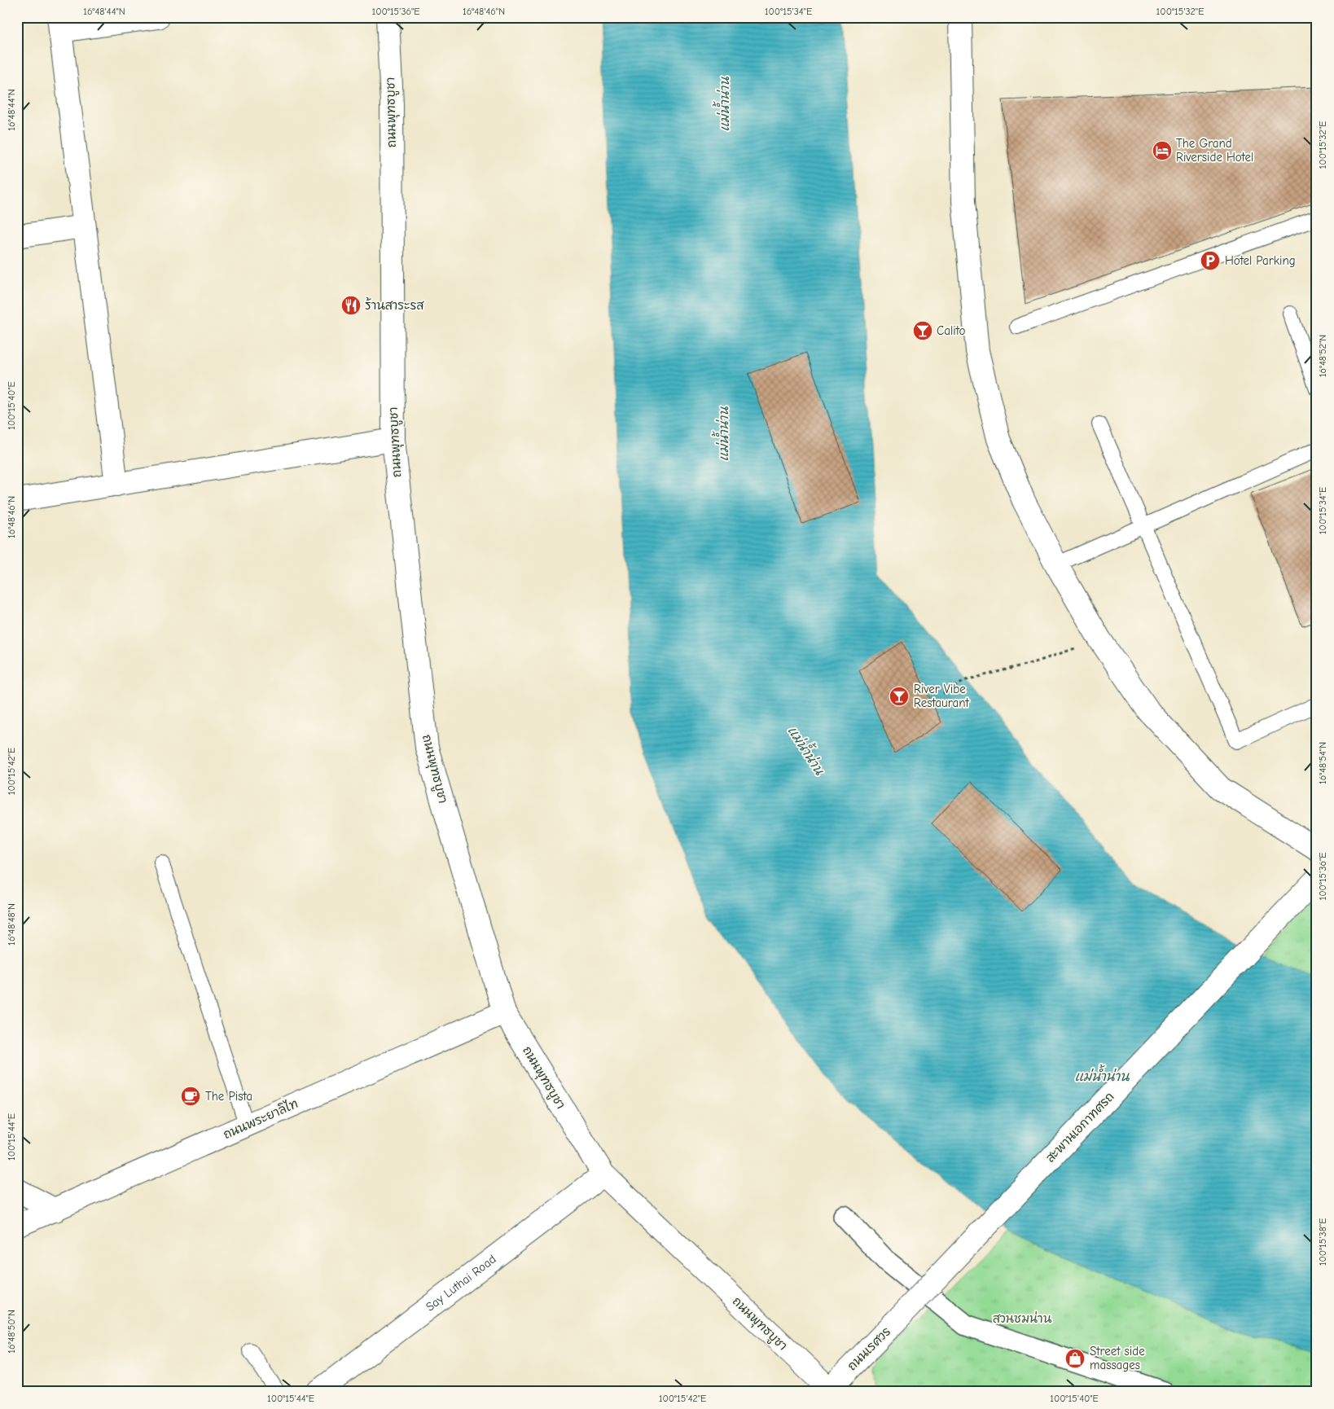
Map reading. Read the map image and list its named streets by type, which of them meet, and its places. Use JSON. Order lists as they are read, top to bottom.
{
  "streets": {
    "street": [
      "ถนนพุทธบูชา",
      "ถนนพระยาลิไท",
      "สะพานเอกาทศรถ",
      "Say Luthai Road",
      "ถนนเรศวร"
    ]
  },
  "crossings": [
    ["ถนนพุทธบูชา", "ถนนพระยาลิไท"],
    ["ถนนพุทธบูชา", "Say Luthai Road"],
    ["ถนนพุทธบูชา", "ถนนเรศวร"],
    ["สะพานเอกาทศรถ", "ถนนเรศวร"]
  ],
  "water": ["แม่น้ำน่าน"],
  "parks": ["สวนชมน่าน"],
  "places": {
    "hotel": ["The Grand Riverside Hotel"],
    "parking": ["Hotel Parking"],
    "restaurant": ["ร้านสาระรส"],
    "bar": ["Calito", "River Vibe Restaurant"],
    "cafe": ["The Pista"],
    "shop": ["Street side massages"]
  },
  "coordinates": [
    "16°48'44\"N",
    "100°15'36\"E",
    "16°48'46\"N",
    "100°15'34\"E",
    "100°15'32\"E",
    "16°48'52\"N",
    "100°15'40\"E",
    "16°48'54\"N",
    "100°15'42\"E",
    "16°48'48\"N",
    "100°15'44\"E",
    "100°15'38\"E",
    "16°48'50\"N"
  ]
}
